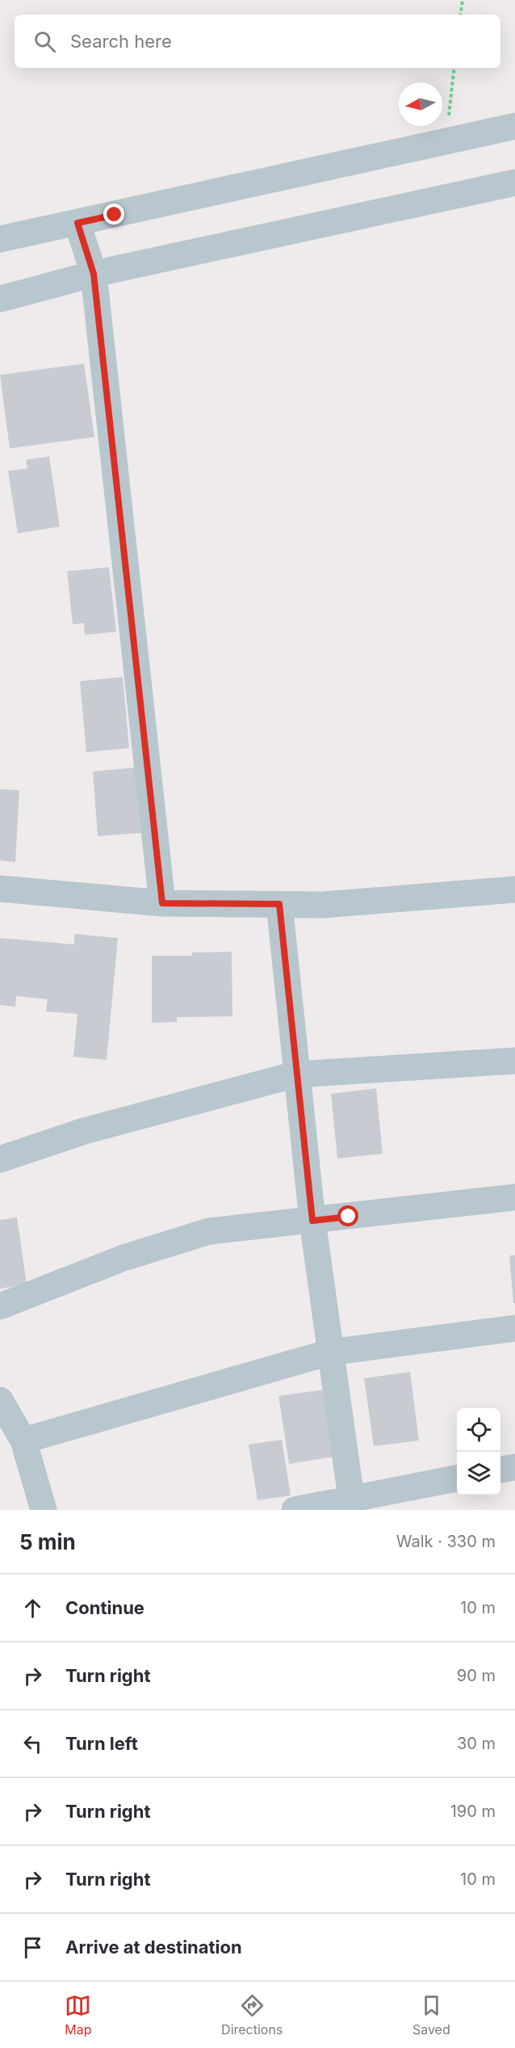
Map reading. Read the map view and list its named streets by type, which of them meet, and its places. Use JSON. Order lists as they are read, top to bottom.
{
  "north": "left",
  "page": {
    "search": "Search here",
    "heading": ["5 min", "Walk · 330 m"],
    "list": [
      ["Continue", "10 m"],
      ["Turn right", "90 m"],
      ["Turn left", "30 m"],
      ["Turn right", "190 m"],
      ["Turn right", "10 m"],
      "Arrive at destination"
    ],
    "nav": ["Map", "Directions", "Saved"]
  }
}
